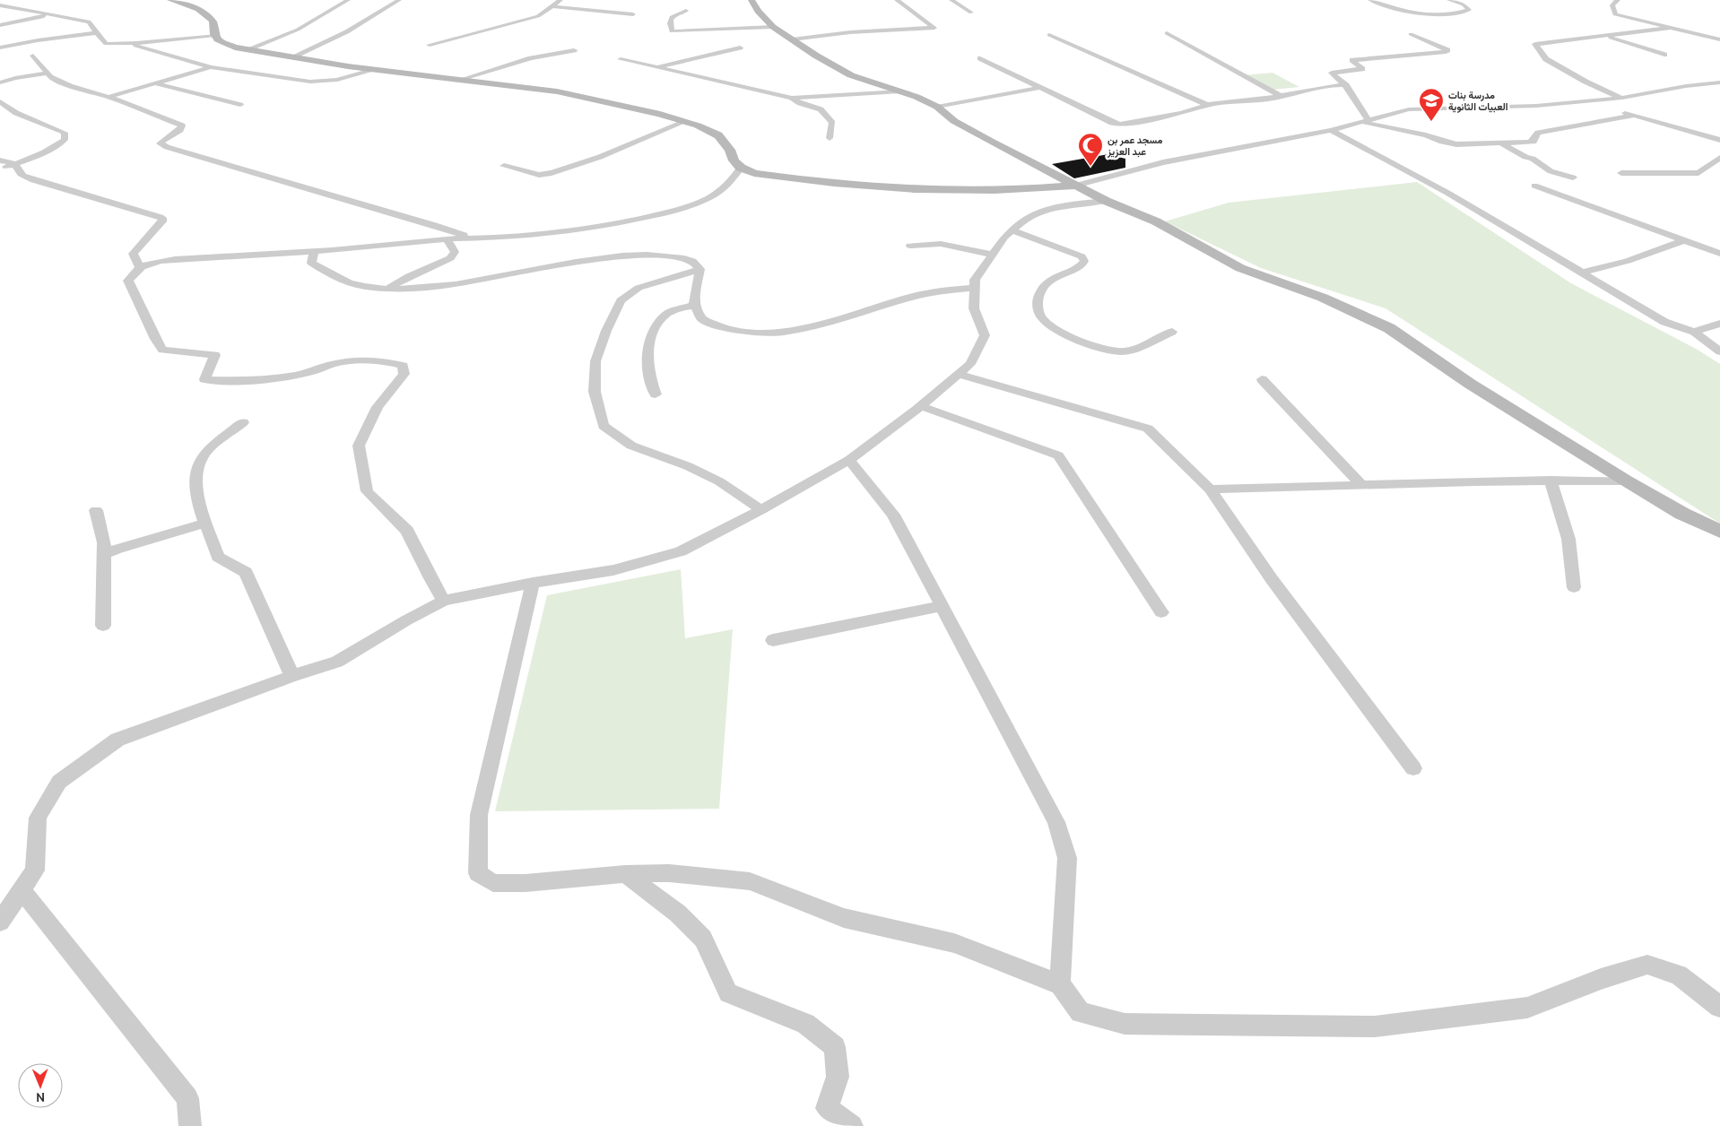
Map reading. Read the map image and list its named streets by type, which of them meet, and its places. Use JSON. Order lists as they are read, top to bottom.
{
  "places": {
    "school or university": ["مدرسة بنات العبيات الثانوية"],
    "mosque": ["مسجد عمر بن عبد العزيز"]
  },
  "north": "bottom"
}
